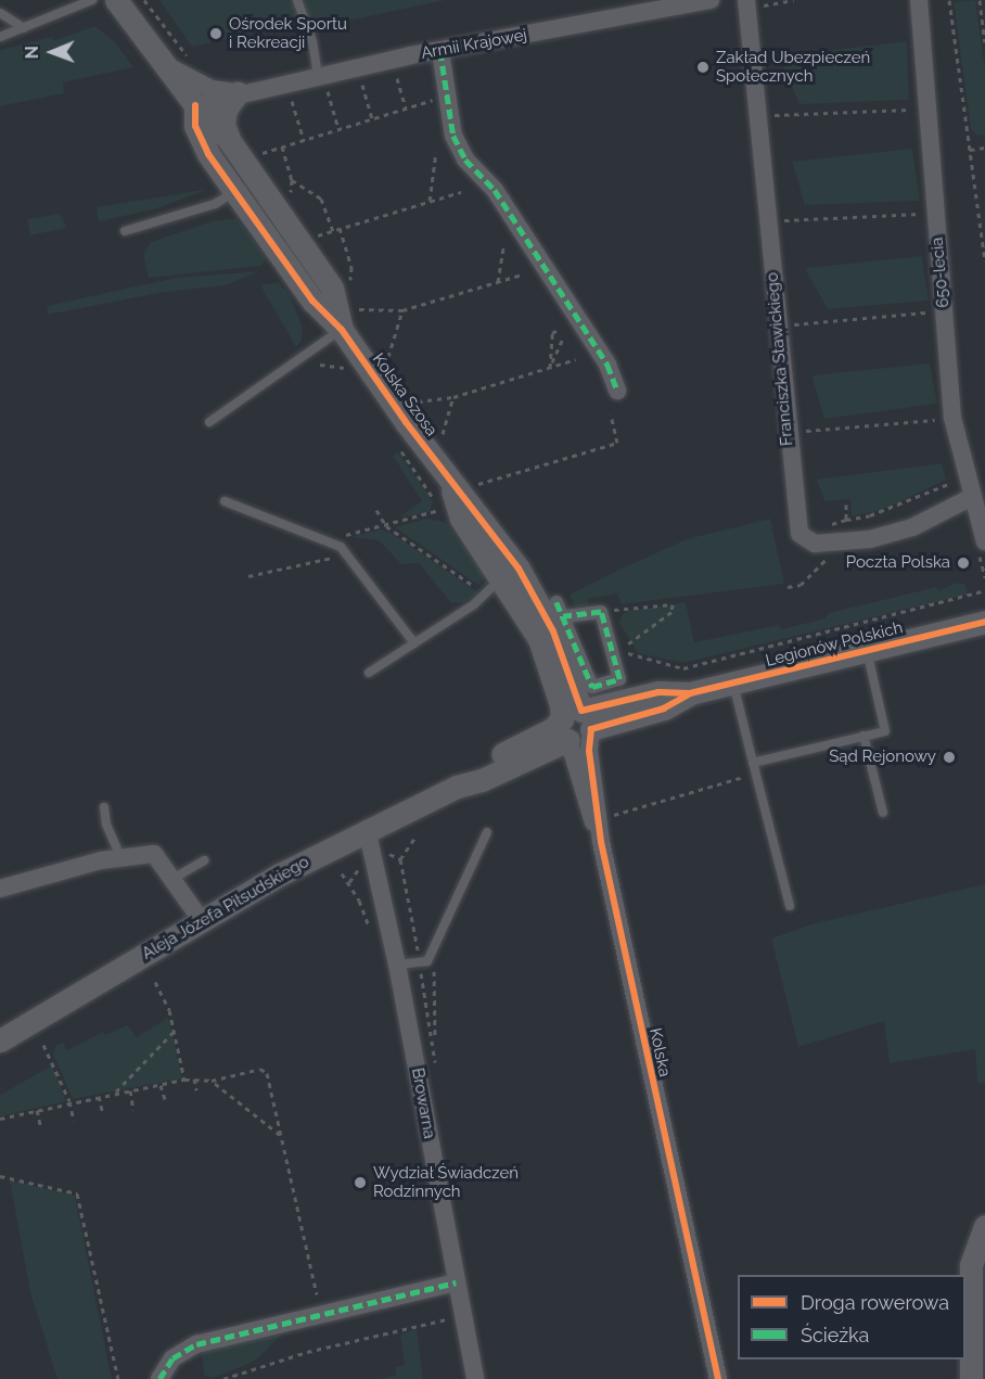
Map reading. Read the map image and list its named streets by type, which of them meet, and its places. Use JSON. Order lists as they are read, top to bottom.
{
  "streets": {
    "street": [
      "Armii Krajowej",
      "650-lecia",
      "Franciszka Stawickiego",
      "Kolska Szosa",
      "Legionów Polskich",
      "Aleja Józefa Piłsudskiego",
      "Kolska",
      "Browarna"
    ]
  },
  "crossings": [
    ["Armii Krajowej", "Kolska Szosa"],
    ["650-lecia", "Franciszka Stawickiego"],
    ["Kolska Szosa", "Legionów Polskich"],
    ["Kolska Szosa", "Aleja Józefa Piłsudskiego"],
    ["Kolska Szosa", "Kolska"],
    ["Legionów Polskich", "Aleja Józefa Piłsudskiego"],
    ["Legionów Polskich", "Kolska"],
    ["Aleja Józefa Piłsudskiego", "Kolska"],
    ["Aleja Józefa Piłsudskiego", "Browarna"]
  ],
  "places": [
    "Ośrodek Sportu i Rekreacji",
    "Zakład Ubezpieczeń Społecznych",
    "Poczta Polska",
    "Sąd Rejonowy",
    "Wydział Świadczeń Rodzinnych"
  ],
  "legend": ["Droga rowerowa", "Ścieżka"],
  "north": "left"
}
